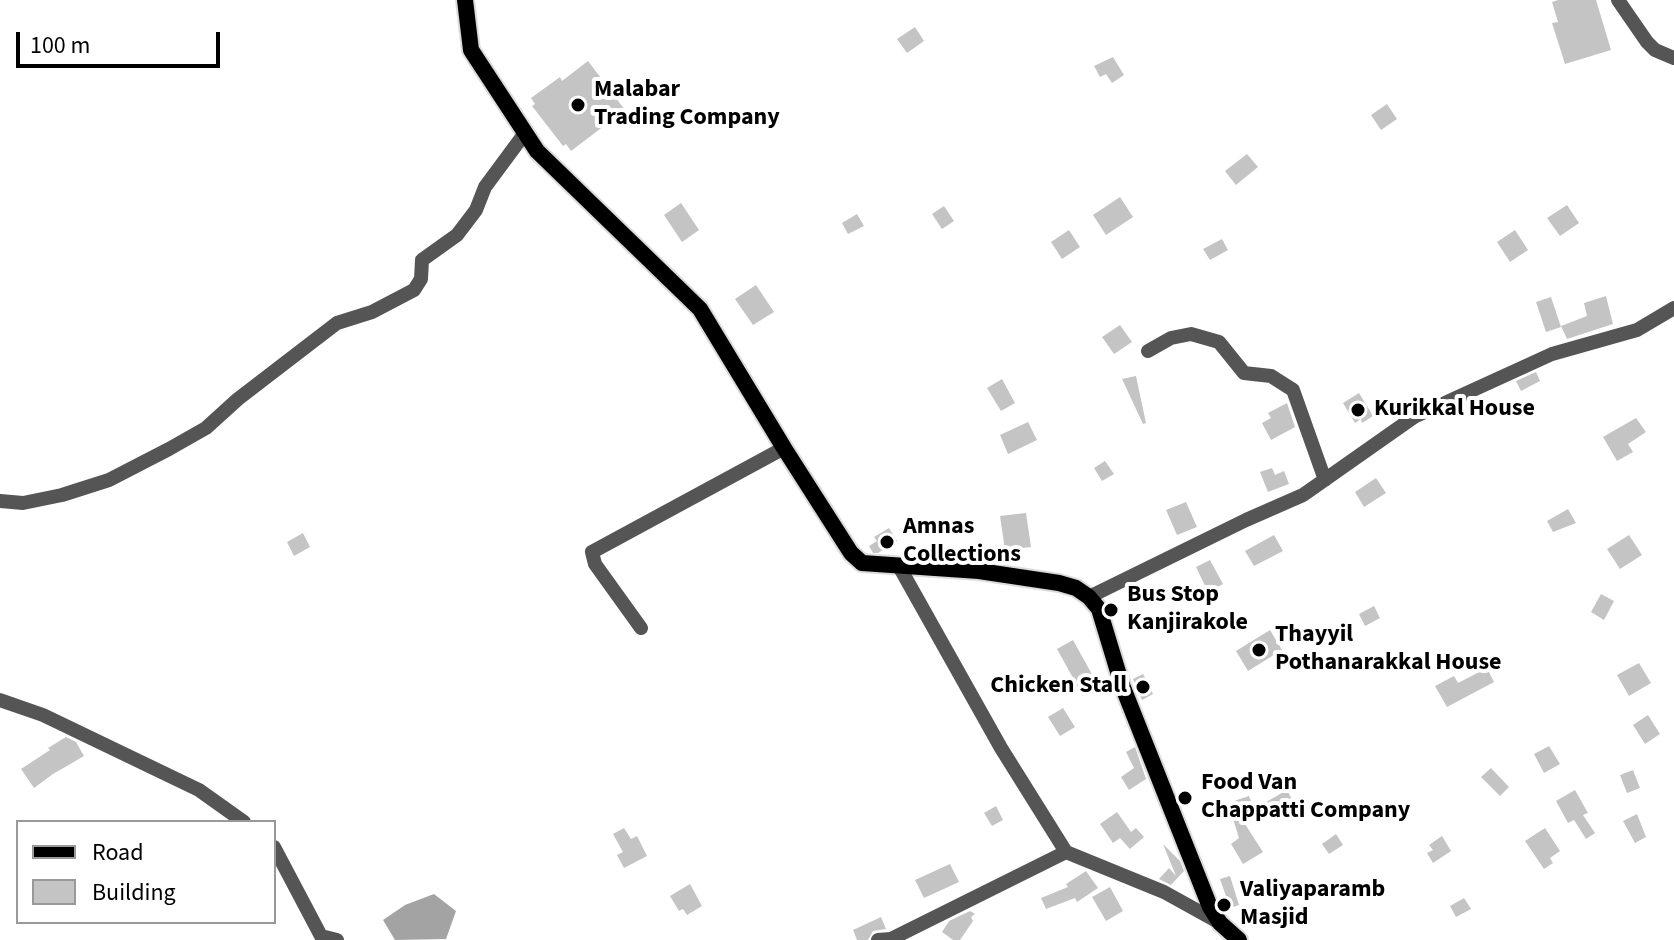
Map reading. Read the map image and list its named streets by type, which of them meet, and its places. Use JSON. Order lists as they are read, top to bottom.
{
  "places": [
    "Malabar Trading Company",
    "Kurikkal House",
    "Amnas Collections",
    "Bus Stop Kanjirakole",
    "Thayyil Pothanarakkal House",
    "Chicken Stall",
    "Food Van Chappatti Company",
    "Valiyaparamb Masjid"
  ],
  "legend": ["Road", "Building"],
  "scale_bar": "100 m"
}
